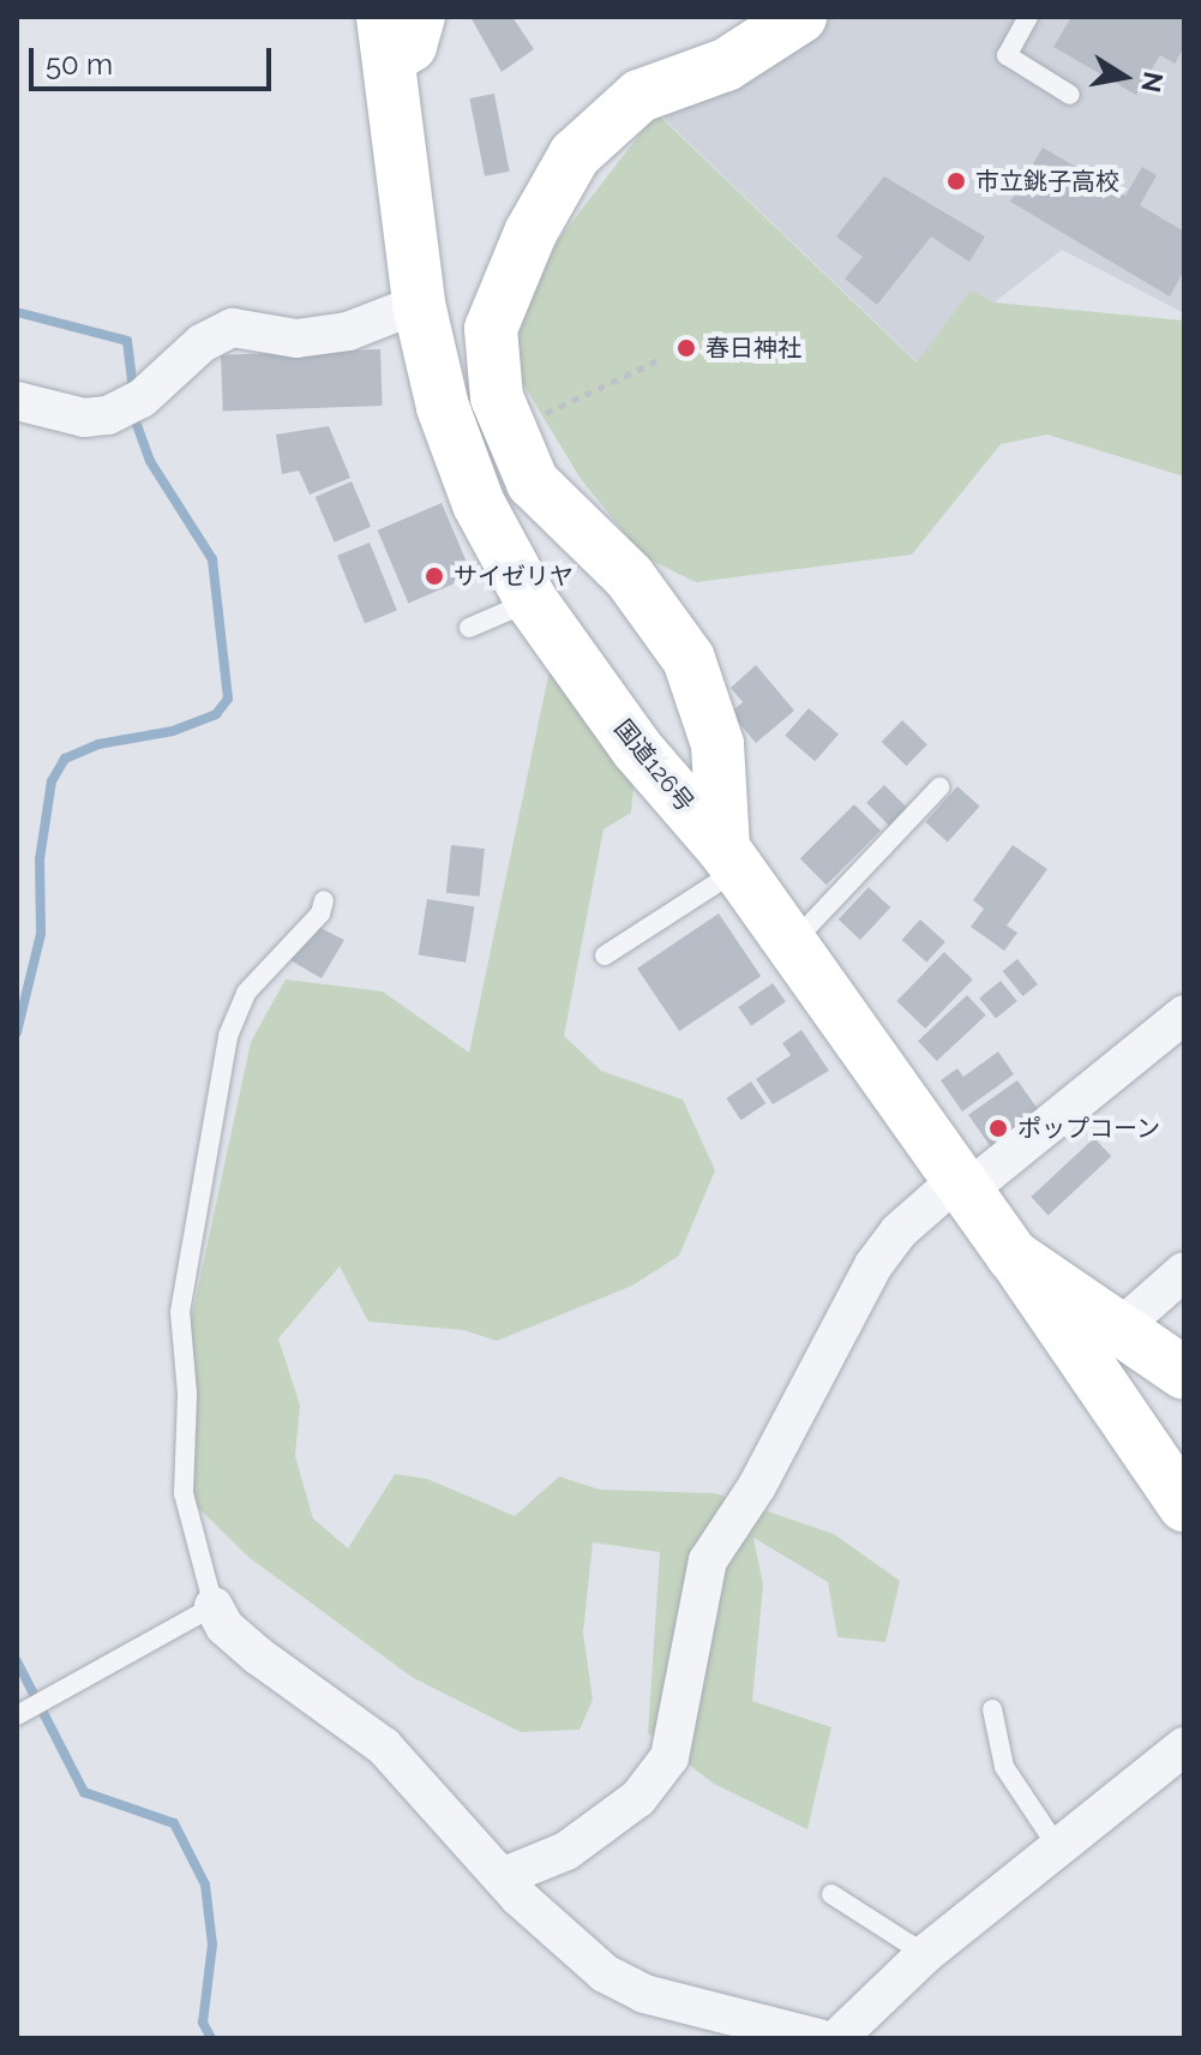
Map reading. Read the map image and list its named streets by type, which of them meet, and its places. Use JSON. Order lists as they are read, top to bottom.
{
  "streets": {
    "main road": ["国道126号"]
  },
  "places": [
    "市立銚子高校",
    "春日神社",
    "サイゼリヤ",
    "ポップコーン"
  ],
  "scale_bar": "50 m",
  "north": "right"
}
